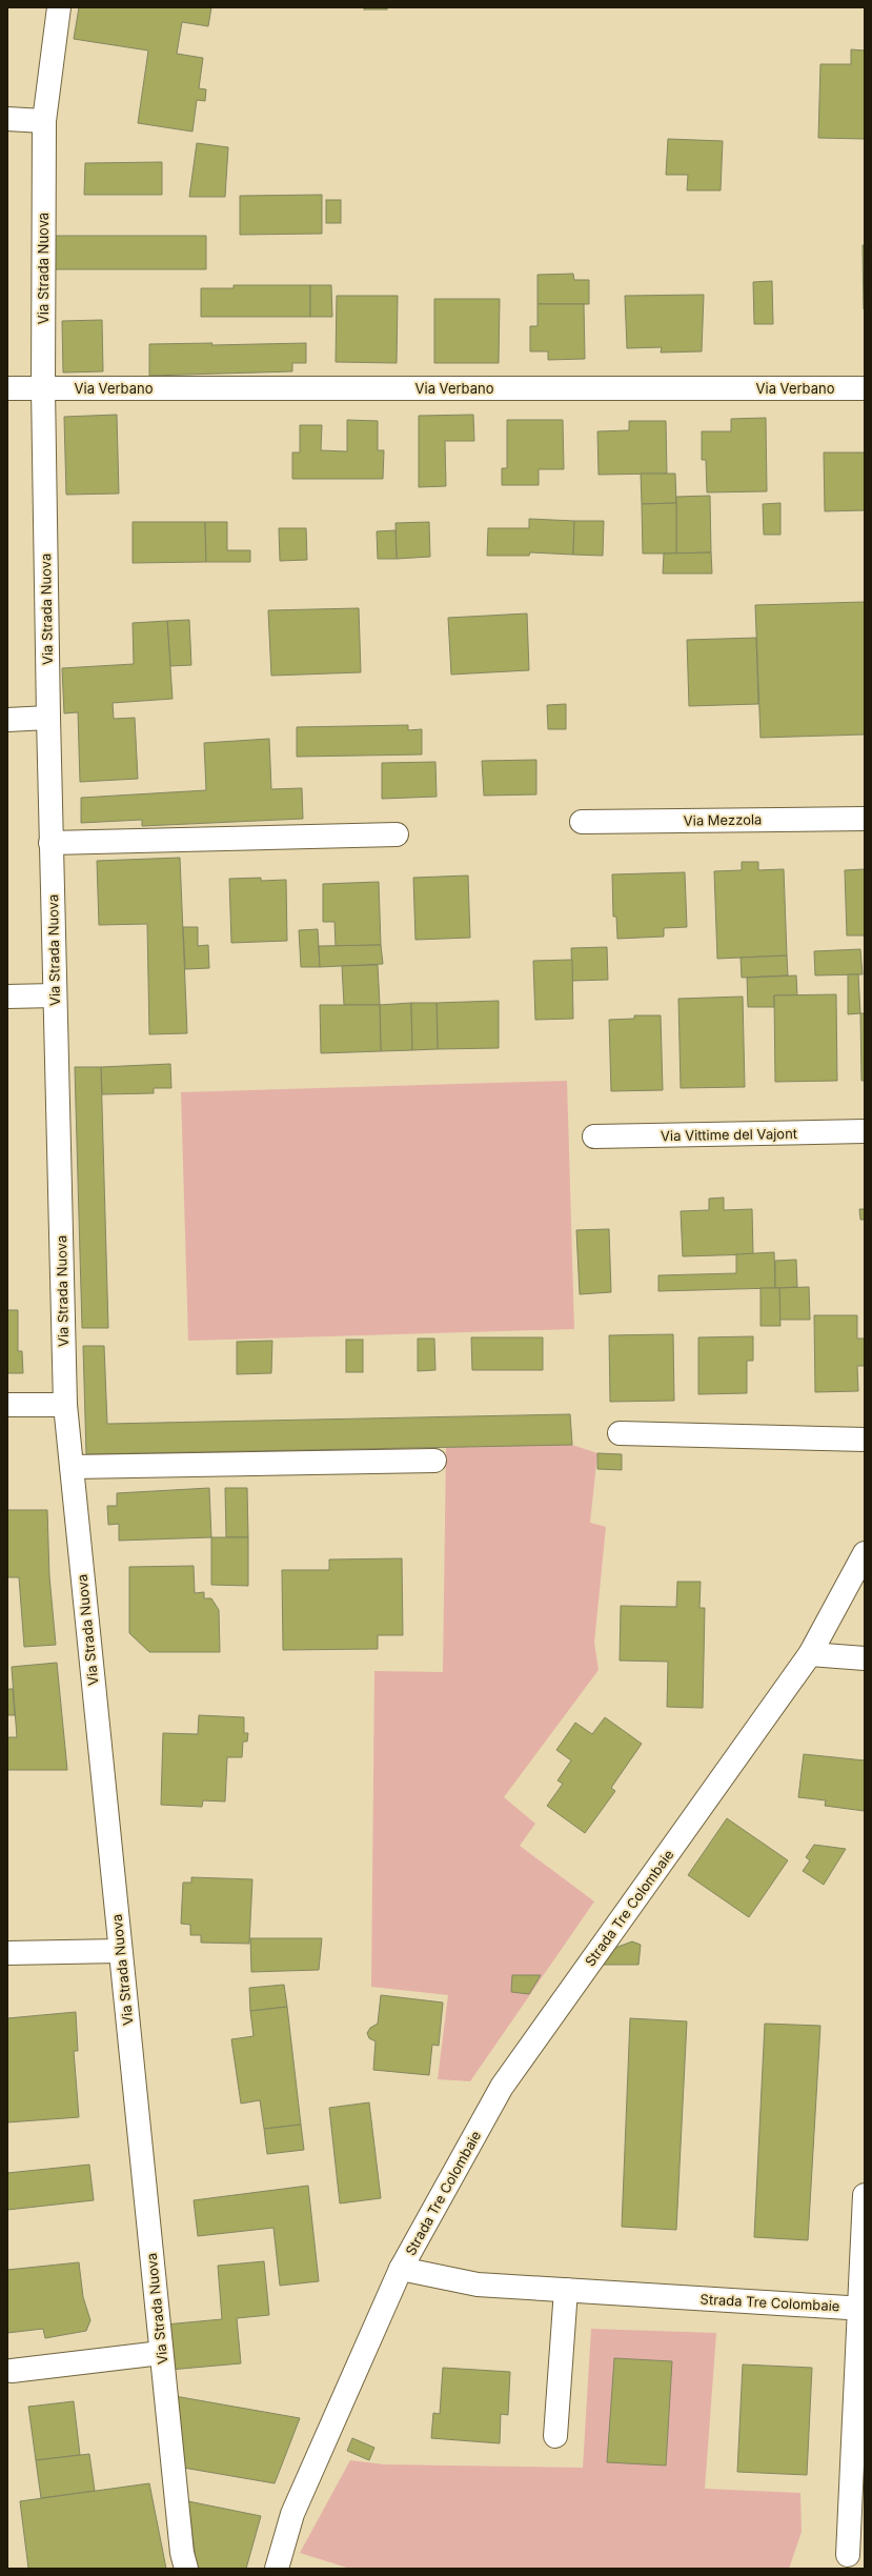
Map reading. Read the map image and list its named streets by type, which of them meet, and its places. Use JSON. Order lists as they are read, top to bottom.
{
  "streets": {
    "street": [
      "Via Strada Nuova",
      "Via Verbano",
      "Via Mezzola",
      "Via Vittime del Vajont",
      "Strada Tre Colombaie"
    ]
  },
  "crossings": [
    ["Via Strada Nuova", "Via Verbano"]
  ]
}
